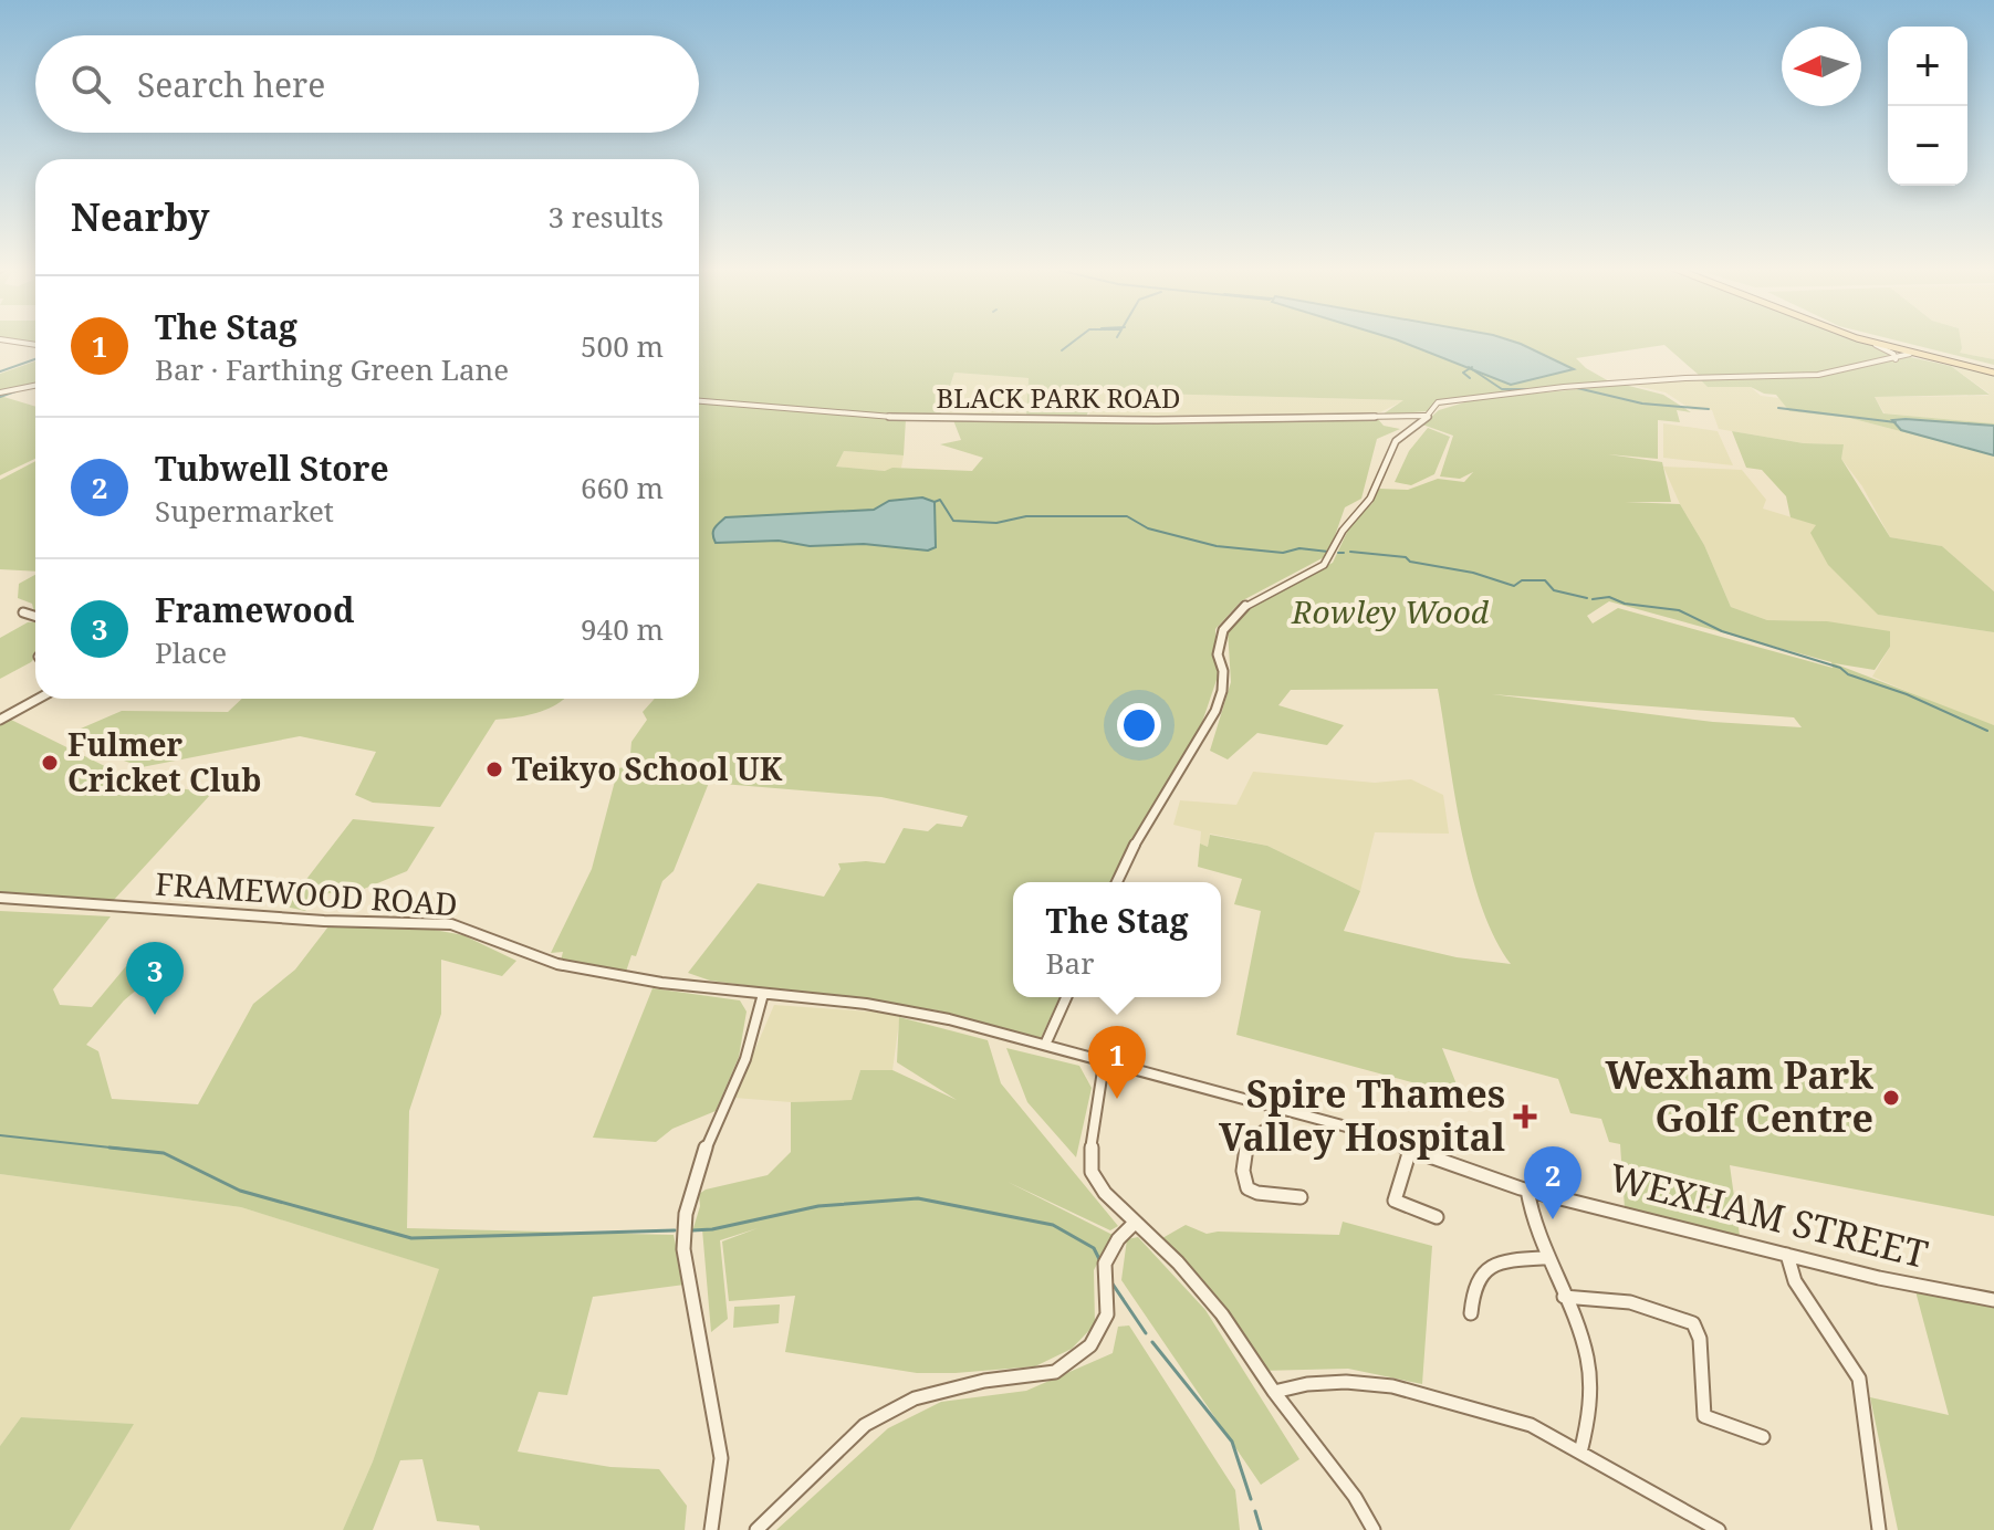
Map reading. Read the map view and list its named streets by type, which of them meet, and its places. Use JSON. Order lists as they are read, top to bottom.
{
  "streets": {
    "street": ["BLACK PARK ROAD", "FRAMEWOOD ROAD", "WEXHAM STREET"]
  },
  "crossings": [
    ["FRAMEWOOD ROAD", "WEXHAM STREET"]
  ],
  "parks": ["Rowley Wood"],
  "places": {
    "other": ["Fulmer Cricket Club", "Teikyo School UK", "Wexham Park Golf Centre"],
    "health": ["Spire Thames Valley Hospital"]
  },
  "north": "left",
  "page": {
    "map_buttons": ["+", "−"],
    "search": "Search here",
    "heading": ["Nearby", "3 results"],
    "list": [
      {
        "mark": "1",
        "name": "The Stag",
        "note": "Bar · Farthing Green Lane",
        "value": "500 m"
      },
      {
        "mark": "2",
        "name": "Tubwell Store",
        "note": "Supermarket",
        "value": "660 m"
      },
      {
        "mark": "3",
        "name": "Framewood",
        "note": "Place",
        "value": "940 m"
      }
    ],
    "popup": ["The Stag", "Bar"],
    "pins": ["3", "1", "2"]
  }
}
